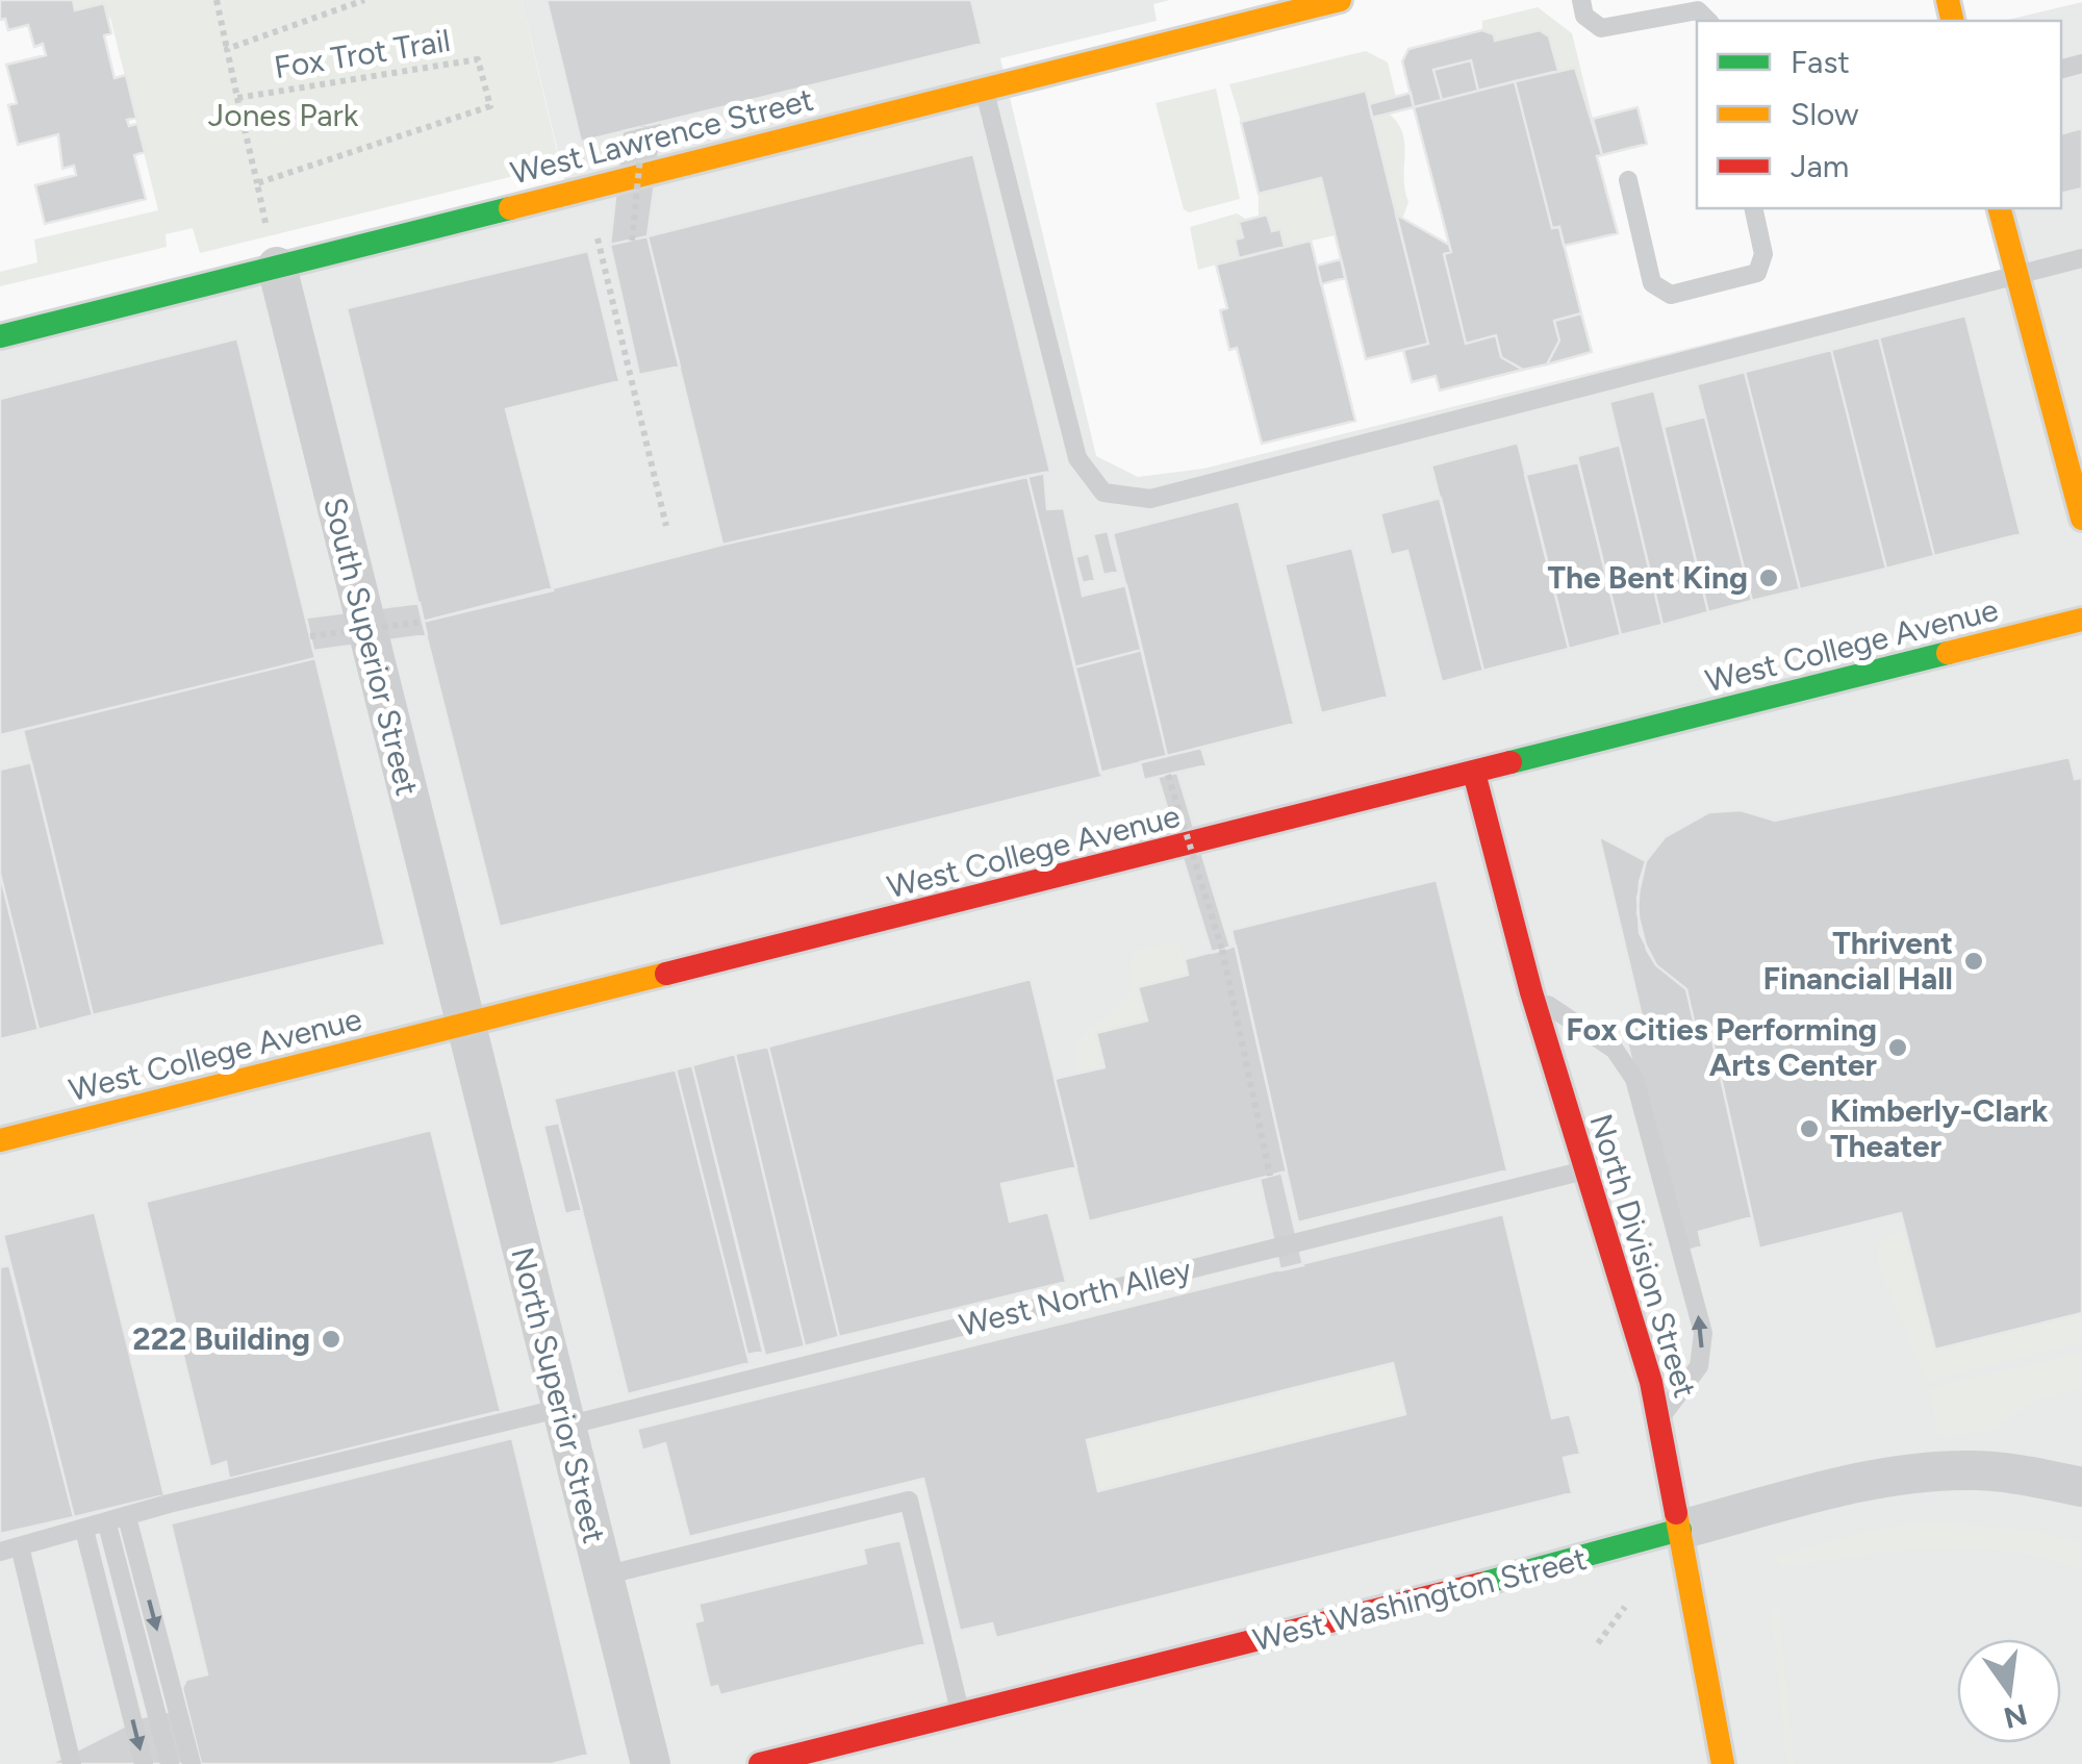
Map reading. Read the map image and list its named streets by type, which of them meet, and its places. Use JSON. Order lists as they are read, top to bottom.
{
  "streets": {
    "street": [
      "West Lawrence Street",
      "West College Avenue",
      "South Superior Street",
      "North Division Street",
      "North Superior Street",
      "West Washington Street"
    ],
    "lane": ["West North Alley"],
    "path": ["Fox Trot Trail"]
  },
  "crossings": [
    ["West Lawrence Street", "South Superior Street"],
    ["West College Avenue", "South Superior Street"],
    ["West College Avenue", "North Division Street"],
    ["West College Avenue", "North Superior Street"],
    ["South Superior Street", "North Superior Street"],
    ["North Division Street", "West North Alley"],
    ["North Division Street", "West Washington Street"],
    ["West North Alley", "North Superior Street"]
  ],
  "parks": ["Jones Park"],
  "places": [
    "The Bent King",
    "Thrivent Financial Hall",
    "Fox Cities Performing Arts Center",
    "Kimberly-Clark Theater",
    "222 Building"
  ],
  "legend": ["Fast", "Slow", "Jam"],
  "north": "bottom"
}
